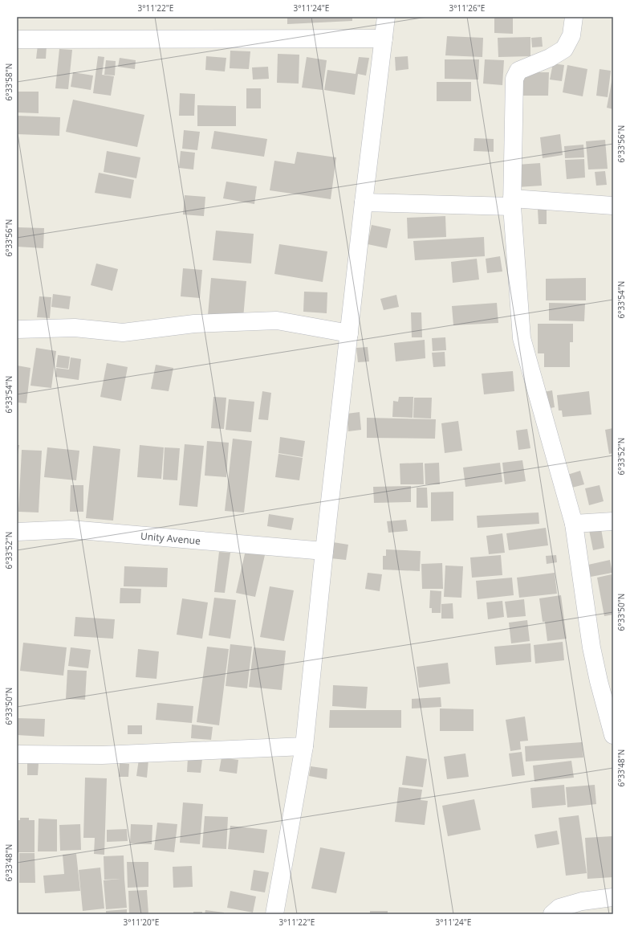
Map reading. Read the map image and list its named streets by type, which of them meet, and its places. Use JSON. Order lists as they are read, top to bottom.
{
  "streets": {
    "street": ["Unity Avenue"]
  },
  "coordinates": [
    "3°11'22\"E",
    "3°11'24\"E",
    "3°11'26\"E",
    "6°33'58\"N",
    "6°33'56\"N",
    "6°33'54\"N",
    "6°33'52\"N",
    "6°33'50\"N",
    "6°33'48\"N",
    "3°11'20\"E"
  ]
}
